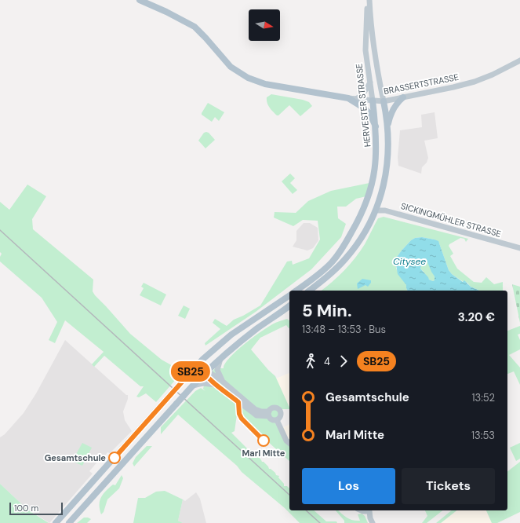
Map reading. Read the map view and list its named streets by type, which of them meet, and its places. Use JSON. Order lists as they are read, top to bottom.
{
  "streets": {
    "main road": ["BRASSERTSTRASSE", "HERVESTER STRASSE"],
    "street": ["SICKINGMÜHLER STRASSE"]
  },
  "crossings": [
    ["BRASSERTSTRASSE", "HERVESTER STRASSE"],
    ["HERVESTER STRASSE", "SICKINGMÜHLER STRASSE"]
  ],
  "water": ["Citysee"],
  "places": ["Marl Mitte", "Gesamtschule"],
  "lines": ["bus line SB25"],
  "scale_bar": "100 m",
  "north": "right",
  "page": {
    "on_map": "SB25",
    "heading": ["5 Min.", "13:48 – 13:53 · Bus", "3.20 €"],
    "legs": ["4", "SB25"],
    "list": [
      {
        "name": "Gesamtschule",
        "value": "13:52"
      },
      {
        "name": "Marl Mitte",
        "value": "13:53"
      }
    ],
    "buttons": ["Los", "Tickets"],
    "scale": "100 m"
  }
}
